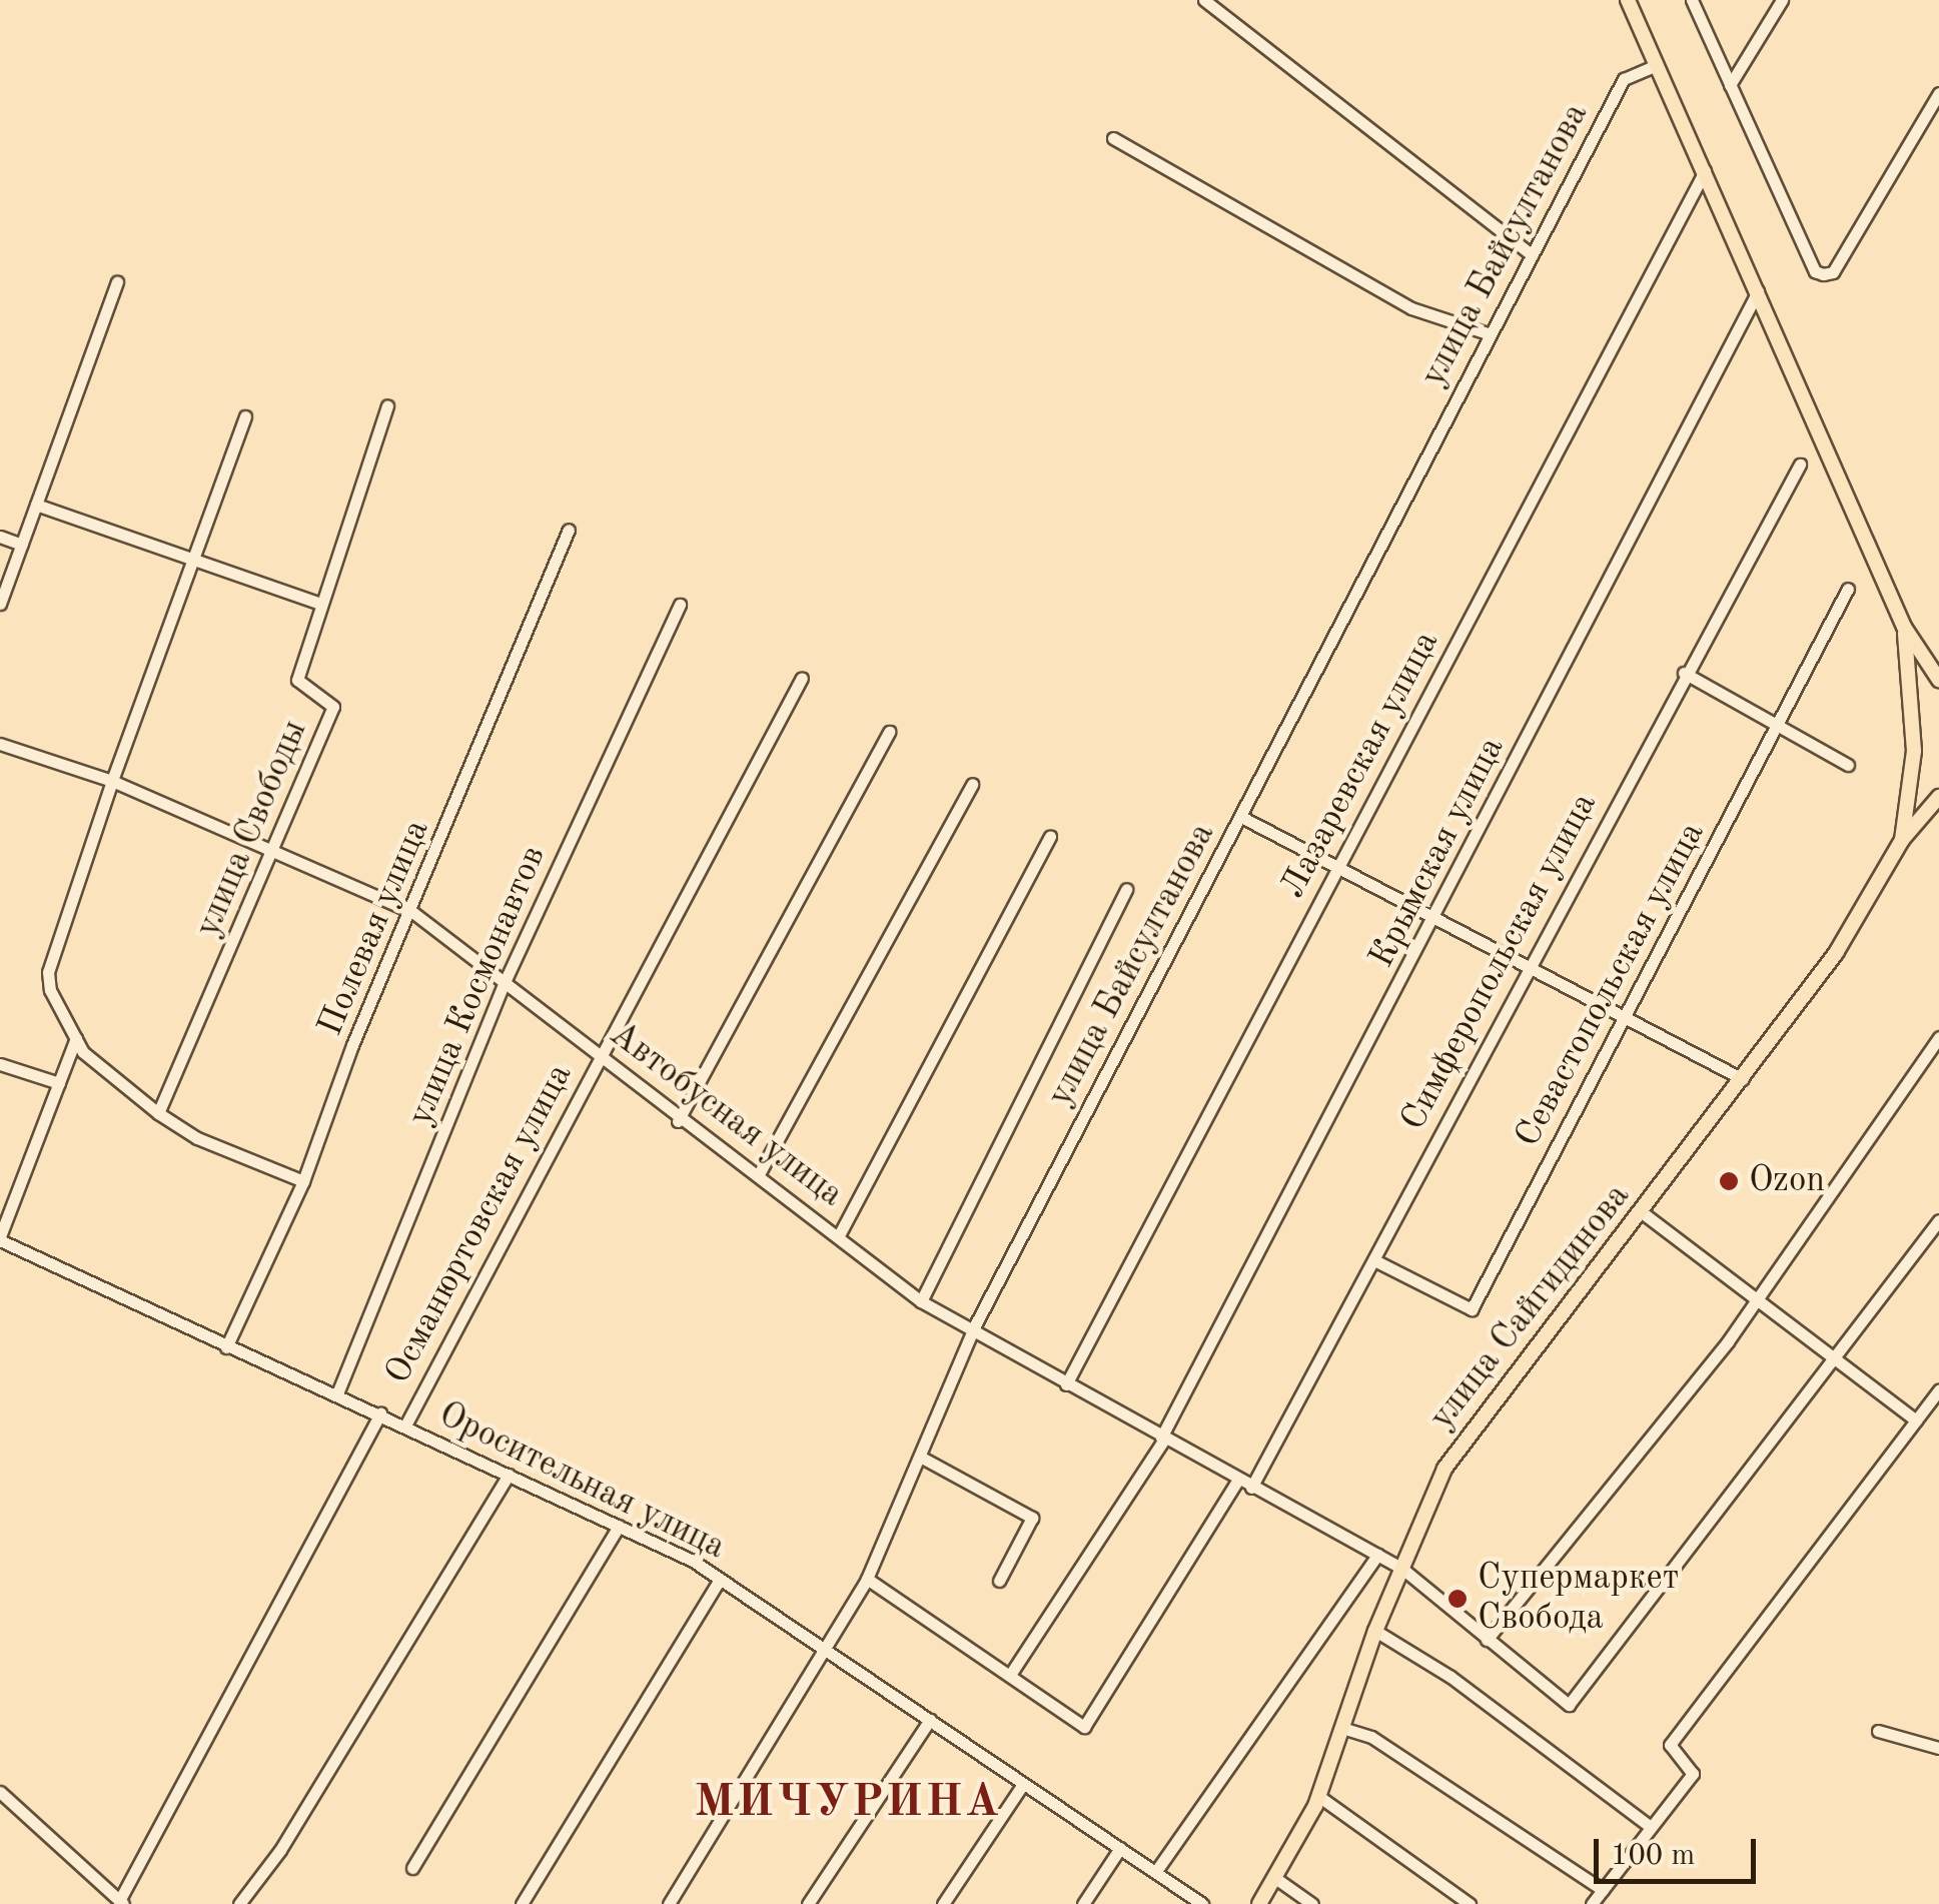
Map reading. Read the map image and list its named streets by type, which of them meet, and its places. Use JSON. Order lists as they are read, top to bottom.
{
  "streets": {
    "main road": ["улица Сайгидинова"],
    "street": [
      "улица Байсултанова",
      "Лазаревская улица",
      "улица Свободы",
      "Крымская улица",
      "Полевая улица",
      "Симферопольская улица",
      "Севастопольская улица",
      "улица Космонавтов",
      "Автобусная улица",
      "Османюртовская улица",
      "Оросительная улица"
    ]
  },
  "crossings": [
    ["улица Байсултанова", "Автобусная улица"],
    ["улица Байсултанова", "Оросительная улица"],
    ["Лазаревская улица", "Автобусная улица"],
    ["улица Свободы", "Автобусная улица"],
    ["Крымская улица", "Автобусная улица"],
    ["Полевая улица", "Автобусная улица"],
    ["Полевая улица", "Оросительная улица"],
    ["Симферопольская улица", "Севастопольская улица"],
    ["Симферопольская улица", "Автобусная улица"],
    ["улица Космонавтов", "Автобусная улица"],
    ["улица Космонавтов", "Оросительная улица"],
    ["Автобусная улица", "Османюртовская улица"],
    ["Автобусная улица", "улица Сайгидинова"],
    ["Османюртовская улица", "Оросительная улица"]
  ],
  "districts": ["МИЧУРИНА"],
  "places": ["Ozon", "Супермаркет Свобода"],
  "scale_bar": "100 m"
}
